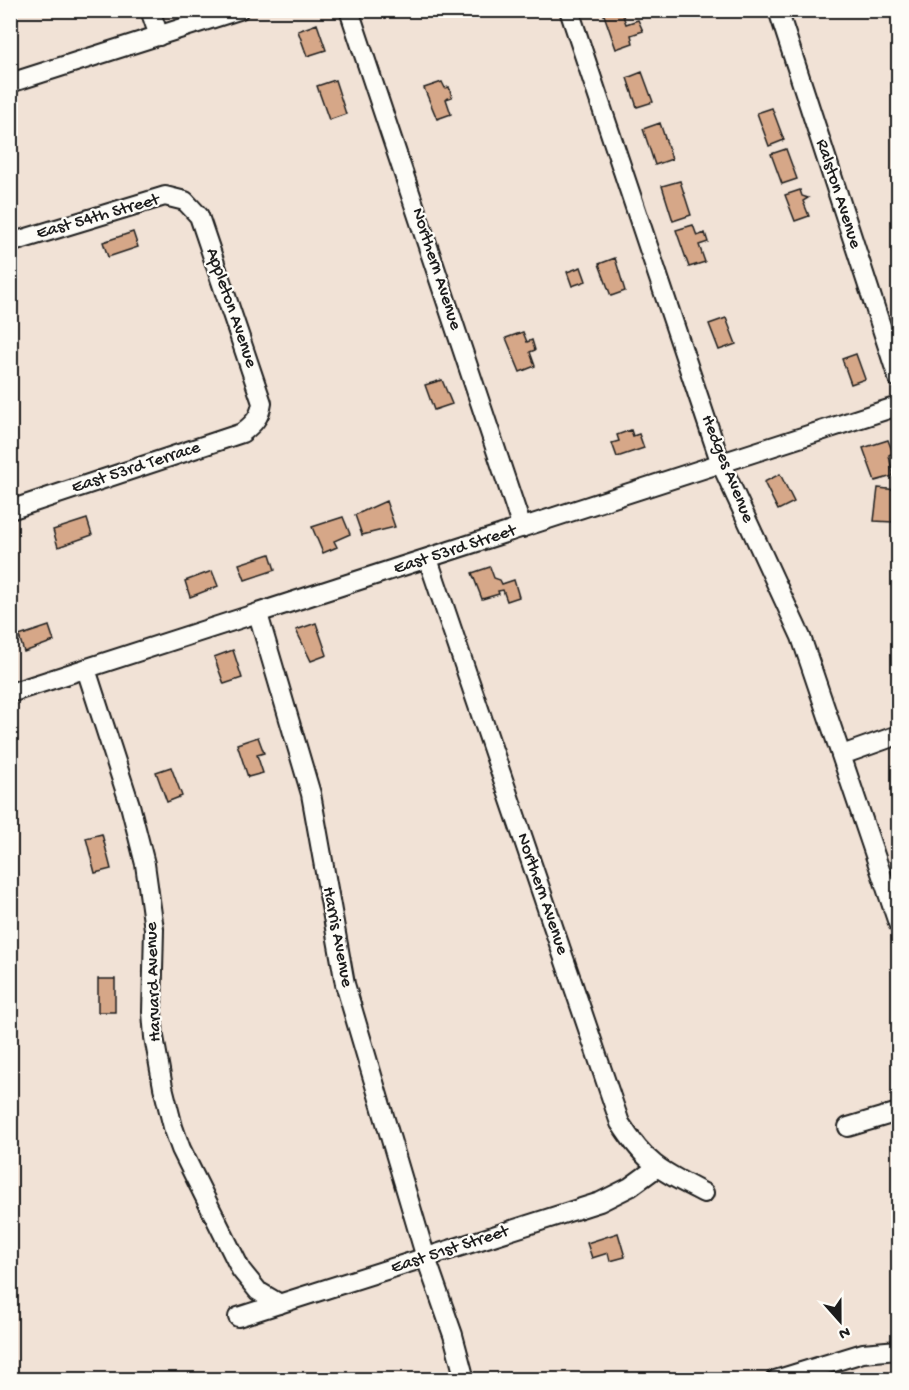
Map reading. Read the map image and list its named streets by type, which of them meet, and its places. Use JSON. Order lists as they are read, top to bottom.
{
  "streets": {
    "street": [
      "Ralston Avenue",
      "East 54th Street",
      "Northern Avenue",
      "Appleton Avenue",
      "East 53rd Terrace",
      "Hedges Avenue",
      "East 53rd Street",
      "Harris Avenue",
      "Harvard Avenue",
      "East 51st Street"
    ]
  },
  "crossings": [
    ["East 54th Street", "Appleton Avenue"],
    ["Northern Avenue", "East 53rd Street"],
    ["Northern Avenue", "East 51st Street"],
    ["Appleton Avenue", "East 53rd Terrace"],
    ["Hedges Avenue", "East 53rd Street"],
    ["East 53rd Street", "Harris Avenue"],
    ["East 53rd Street", "Harvard Avenue"],
    ["Harris Avenue", "East 51st Street"],
    ["Harvard Avenue", "East 51st Street"]
  ],
  "north": "bottom"
}
